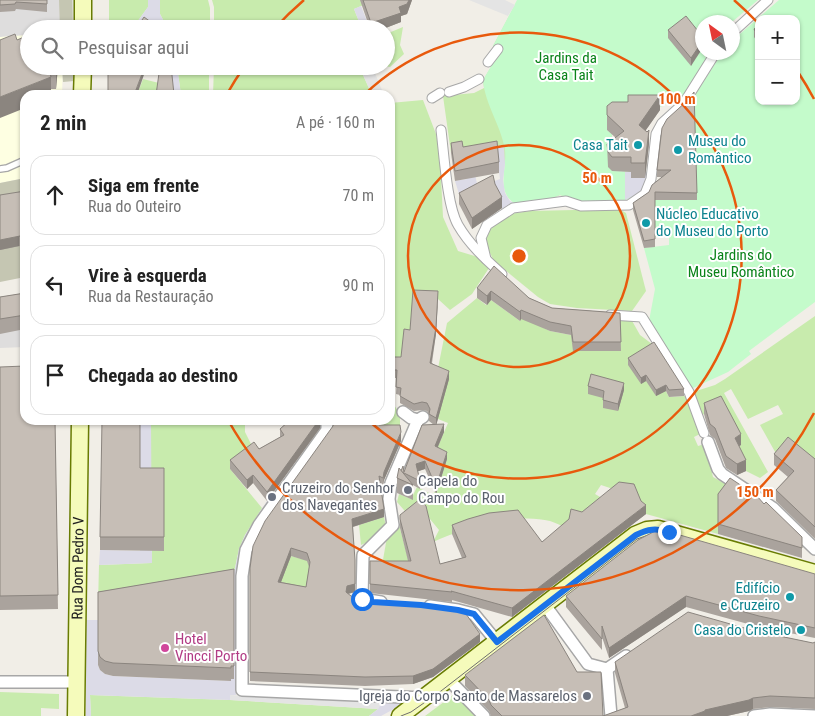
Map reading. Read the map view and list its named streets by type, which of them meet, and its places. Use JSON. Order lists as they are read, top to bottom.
{
  "streets": {
    "main road": ["Rua Dom Pedro V"]
  },
  "parks": ["Jardins da Casa Tait", "Jardins do Museu Romântico"],
  "places": [
    "Casa Tait",
    "Museu do Romântico",
    "Núcleo Educativo do Museu do Porto",
    "Capela do Campo do Rou",
    "Cruzeiro do Senhor dos Navegantes",
    "Edifício e Cruzeiro",
    "Casa do Cristelo",
    "Hotel Vincci Porto",
    "Igreja do Corpo Santo de Massarelos"
  ],
  "north": "top left",
  "page": {
    "map_buttons": ["+", "−"],
    "search": "Pesquisar aqui",
    "heading": ["2 min", "A pé · 160 m"],
    "list": [
      ["Siga em frente", "Rua do Outeiro", "70 m"],
      ["Vire à esquerda", "Rua da Restauração", "90 m"],
      "Chegada ao destino"
    ]
  },
  "rings": ["100 m", "50 m", "150 m"]
}
